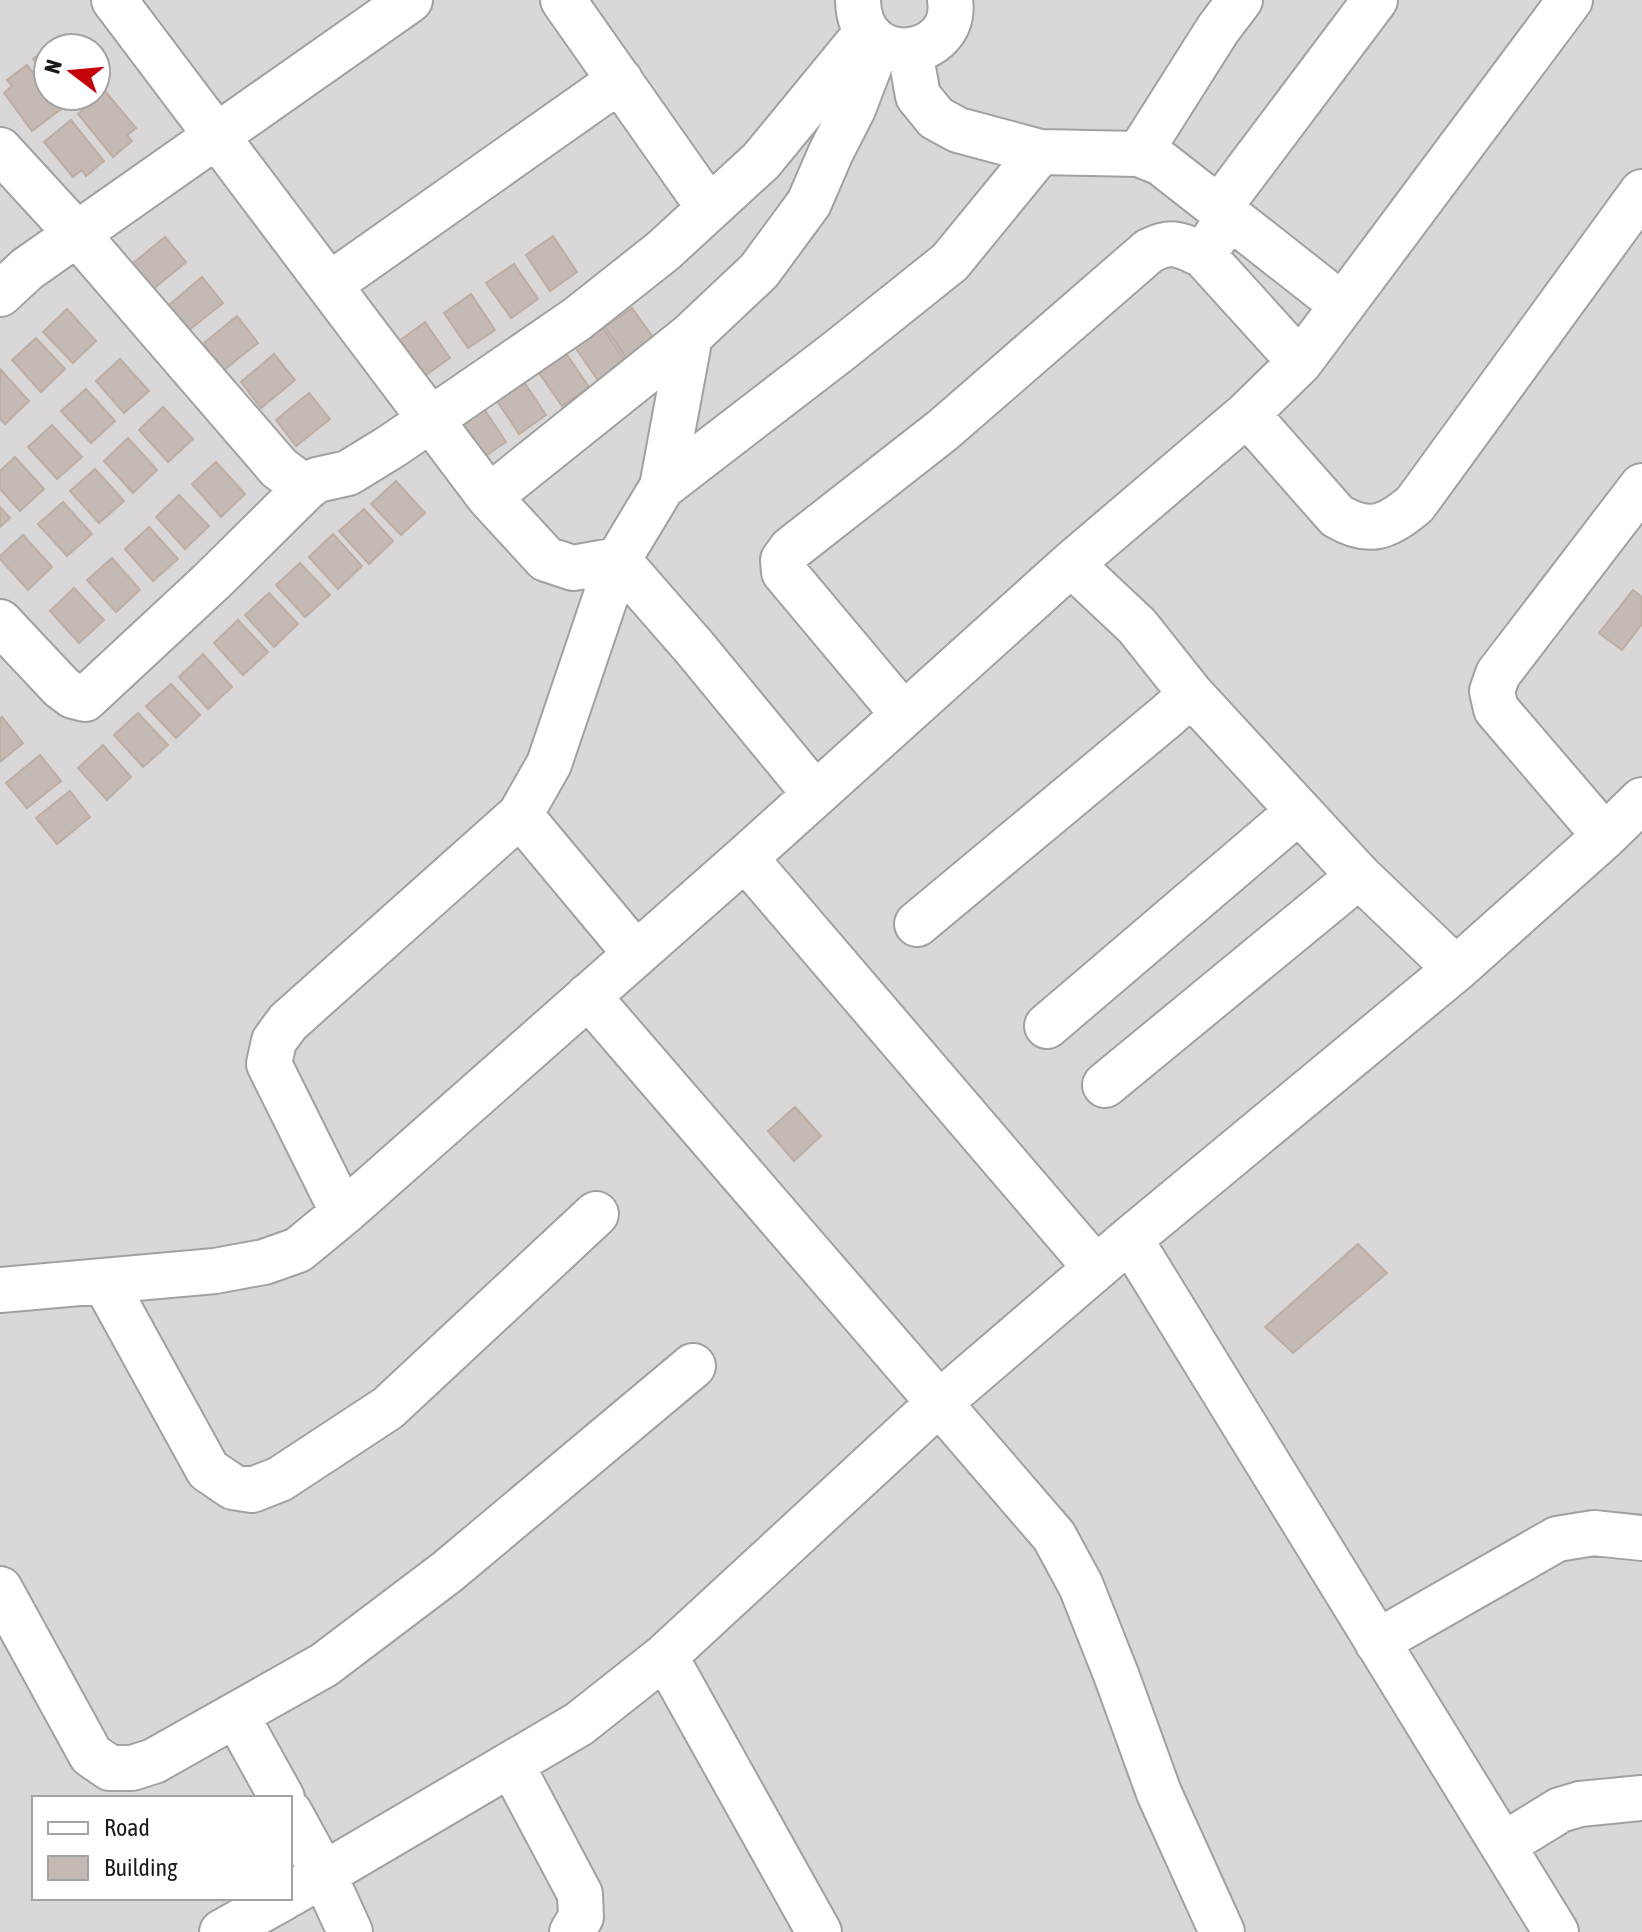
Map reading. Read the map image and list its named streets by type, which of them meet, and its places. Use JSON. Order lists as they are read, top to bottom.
{
  "legend": ["Road", "Building"],
  "north": "left"
}
